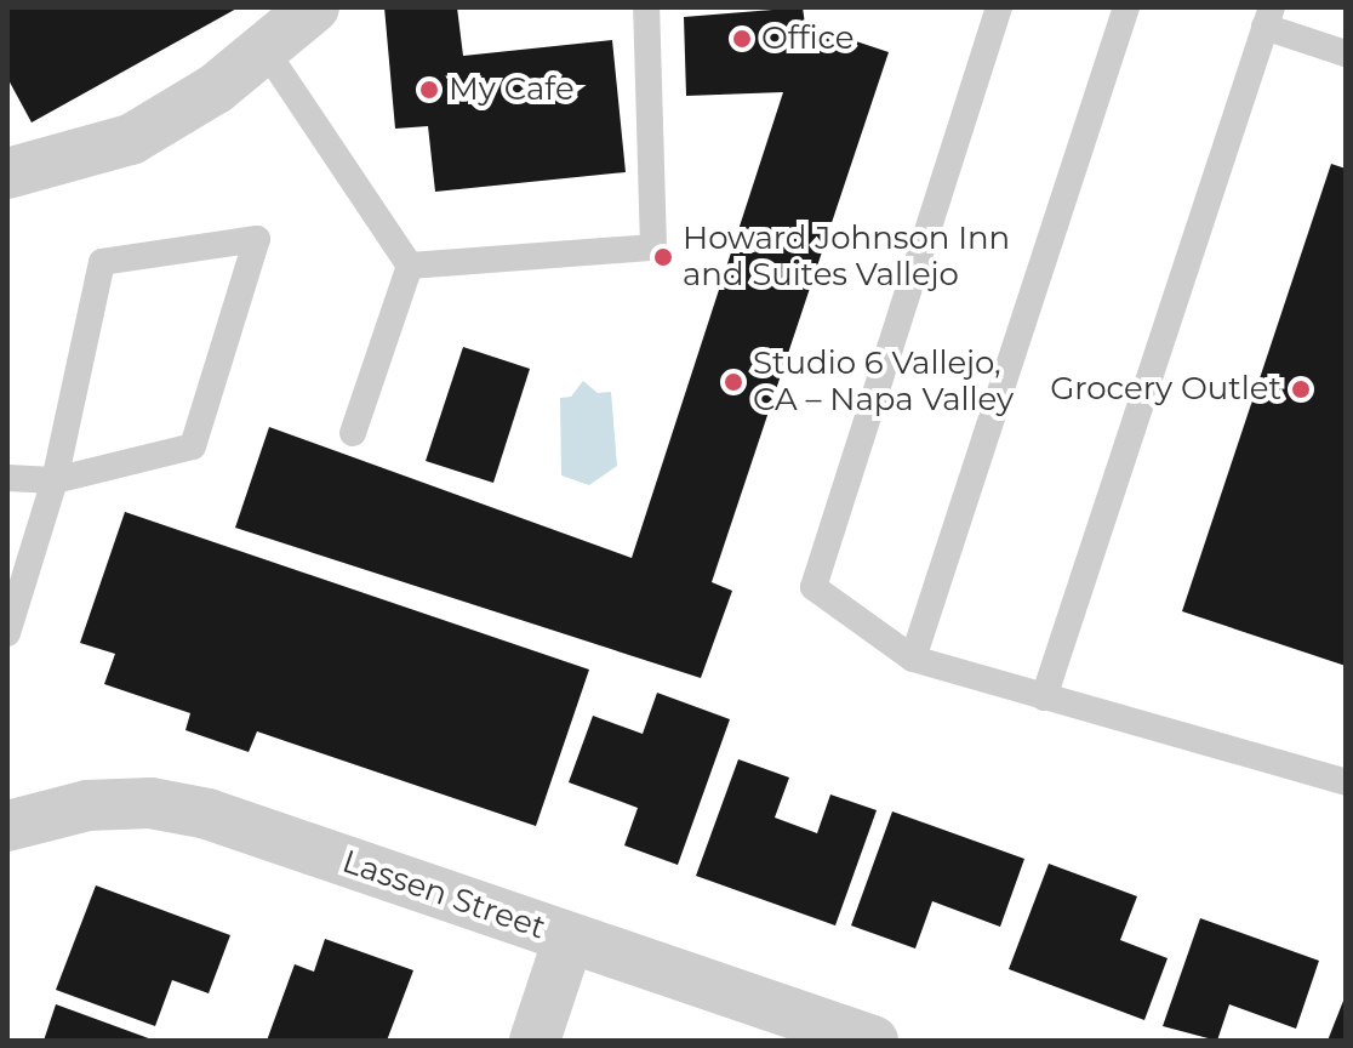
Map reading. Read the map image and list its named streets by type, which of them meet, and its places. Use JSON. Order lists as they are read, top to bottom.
{
  "streets": {
    "street": ["Lassen Street"]
  },
  "places": [
    "Office",
    "My Cafe",
    "Howard Johnson Inn and Suites Vallejo",
    "Studio 6 Vallejo, CA – Napa Valley",
    "Grocery Outlet"
  ]
}
